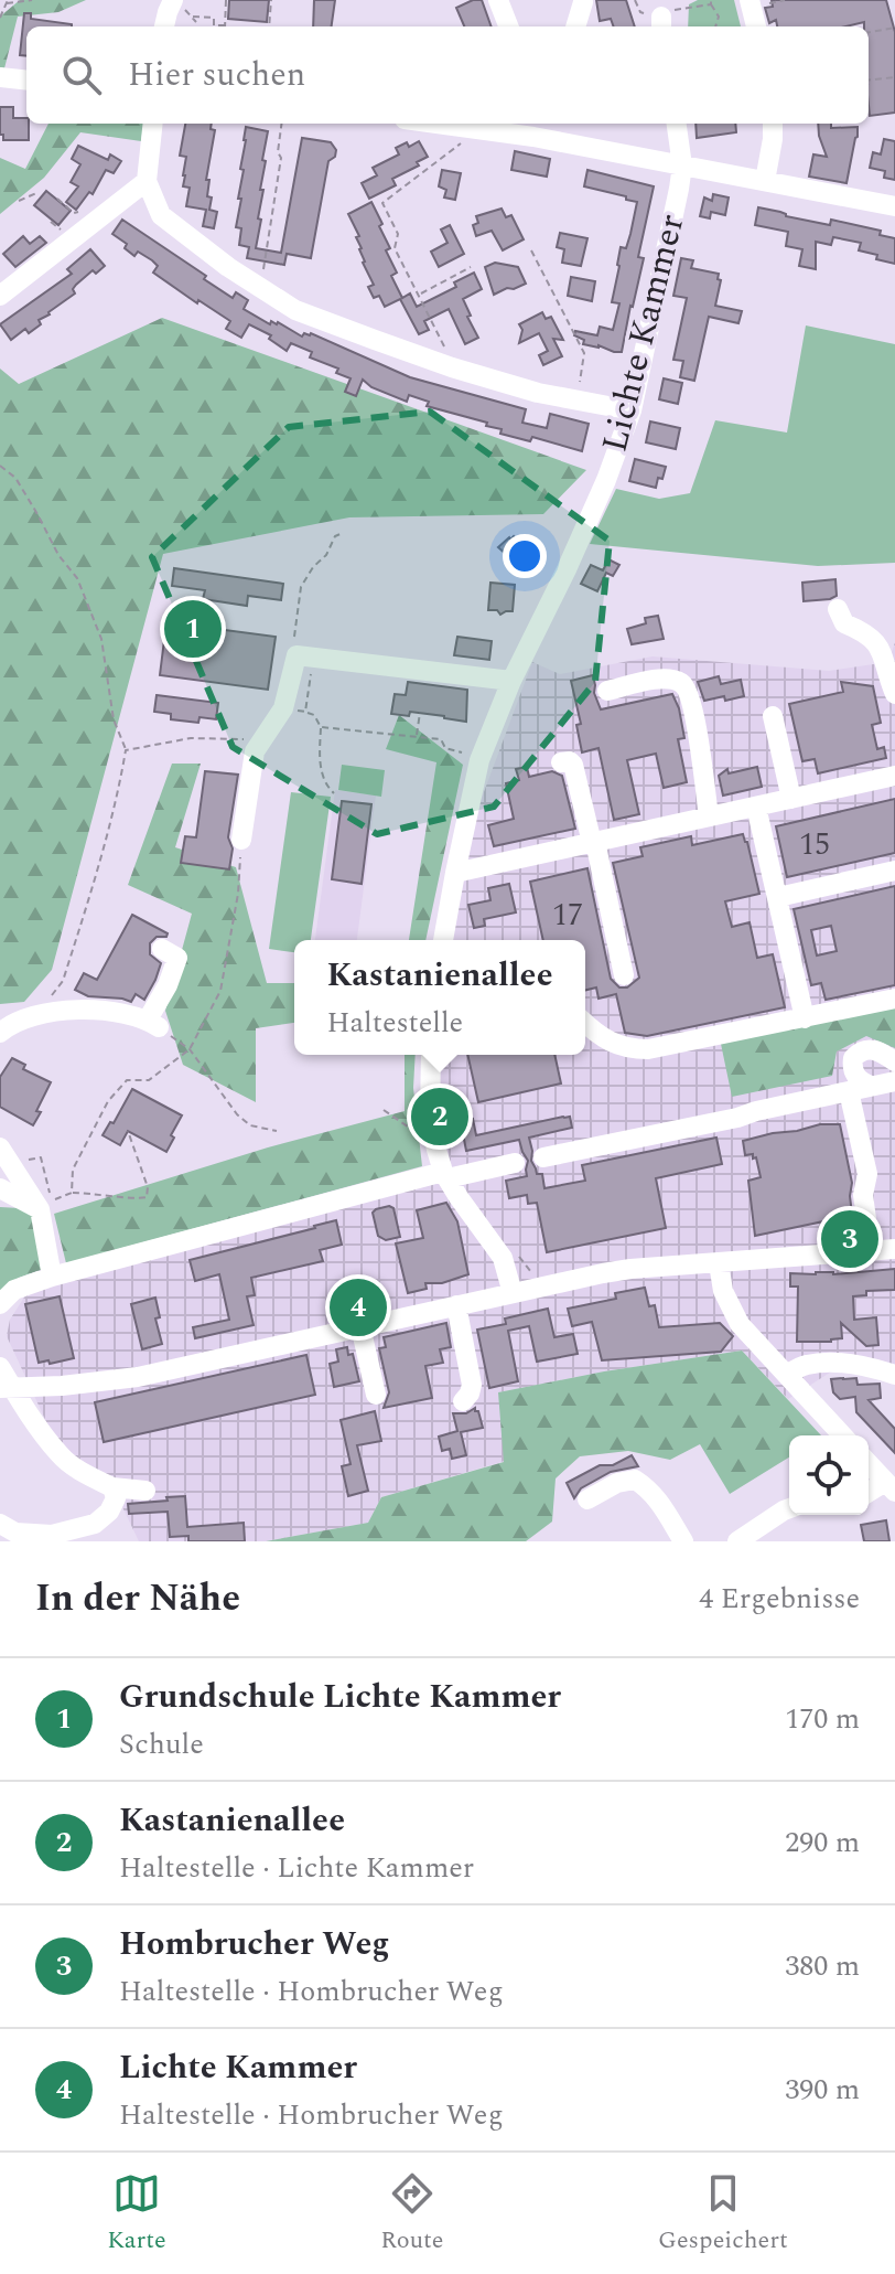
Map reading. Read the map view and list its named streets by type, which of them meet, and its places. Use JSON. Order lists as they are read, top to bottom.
{
  "streets": {
    "street": ["Lichte Kammer"]
  },
  "house_numbers": ["15", "17"],
  "page": {
    "search": "Hier suchen",
    "pins": [
      "1",
      "2",
      "3",
      "4"
    ],
    "popup": ["Kastanienallee", "Haltestelle"],
    "heading": ["In der Nähe", "4 Ergebnisse"],
    "list": [
      {
        "mark": "1",
        "name": "Grundschule Lichte Kammer",
        "note": "Schule",
        "value": "170 m"
      },
      {
        "mark": "2",
        "name": "Kastanienallee",
        "note": "Haltestelle · Lichte Kammer",
        "value": "290 m"
      },
      {
        "mark": "3",
        "name": "Hombrucher Weg",
        "note": "Haltestelle · Hombrucher Weg",
        "value": "380 m"
      },
      {
        "mark": "4",
        "name": "Lichte Kammer",
        "note": "Haltestelle · Hombrucher Weg",
        "value": "390 m"
      }
    ],
    "nav": ["Karte", "Route", "Gespeichert"]
  }
}
